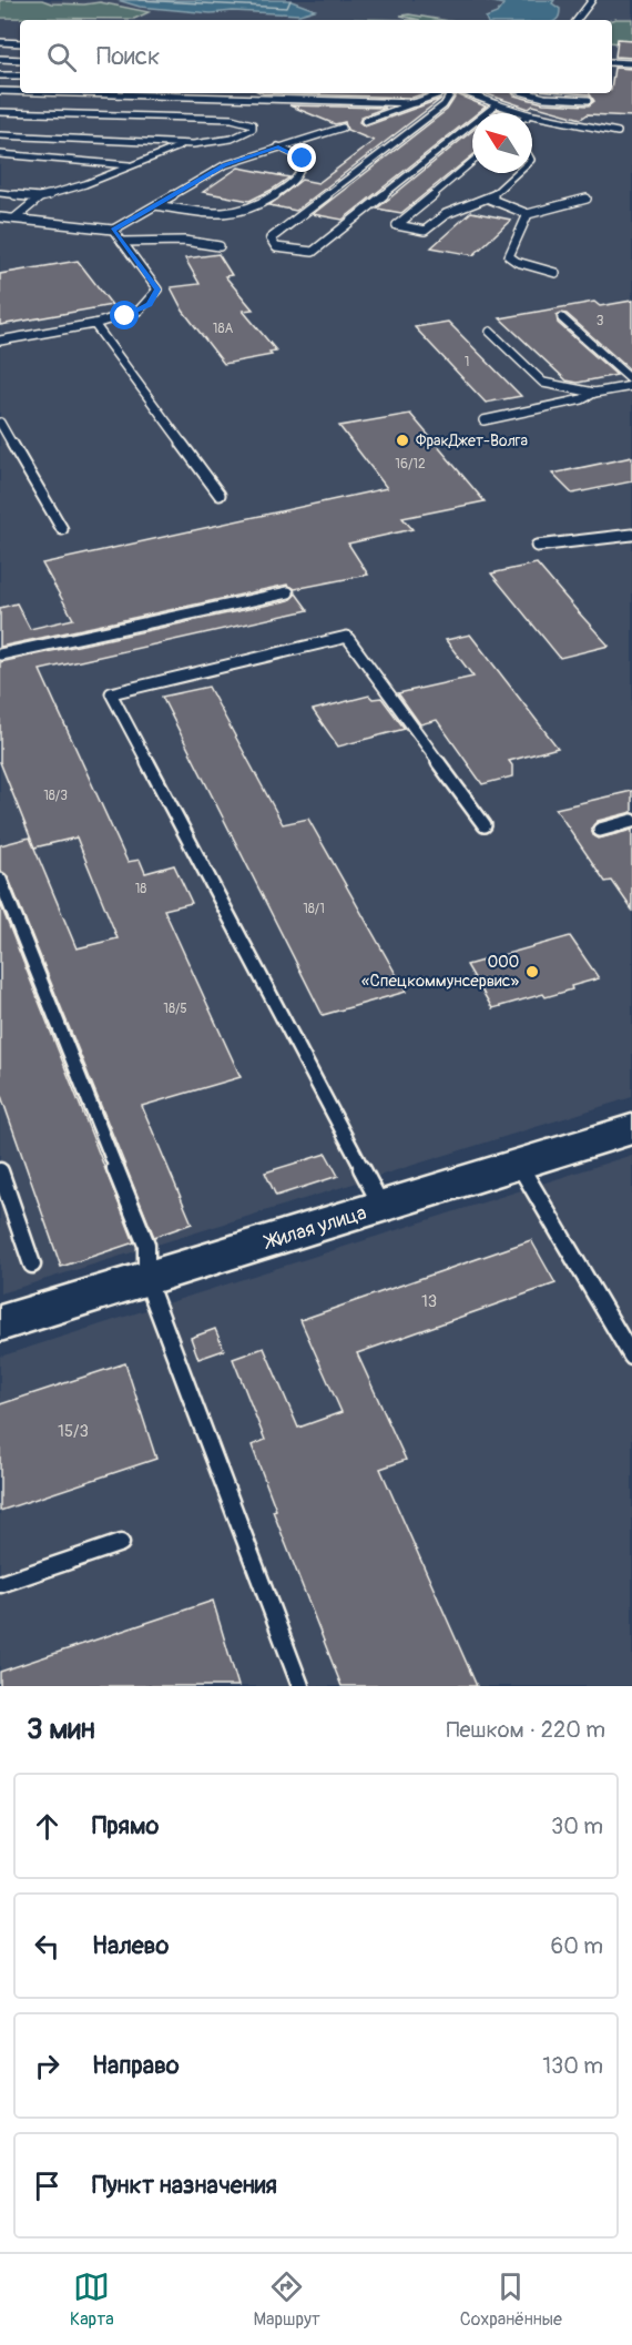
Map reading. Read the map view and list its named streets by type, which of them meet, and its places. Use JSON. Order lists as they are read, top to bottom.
{
  "streets": {
    "main road": ["Жилая улица"]
  },
  "places": ["ФракДжет-Волга", "ООО «Спецкоммунсервис»"],
  "house_numbers": [
    "3",
    "18А",
    "1",
    "16/12",
    "18/3",
    "18",
    "18/1",
    "18/5",
    "13",
    "15/3"
  ],
  "north": "top left",
  "page": {
    "search": "Поиск",
    "heading": ["3 мин", "Пешком · 220 m"],
    "list": [
      ["Прямо", "30 m"],
      ["Налево", "60 m"],
      ["Направо", "130 m"],
      "Пункт назначения"
    ],
    "nav": ["Карта", "Маршрут", "Сохранённые"]
  }
}
